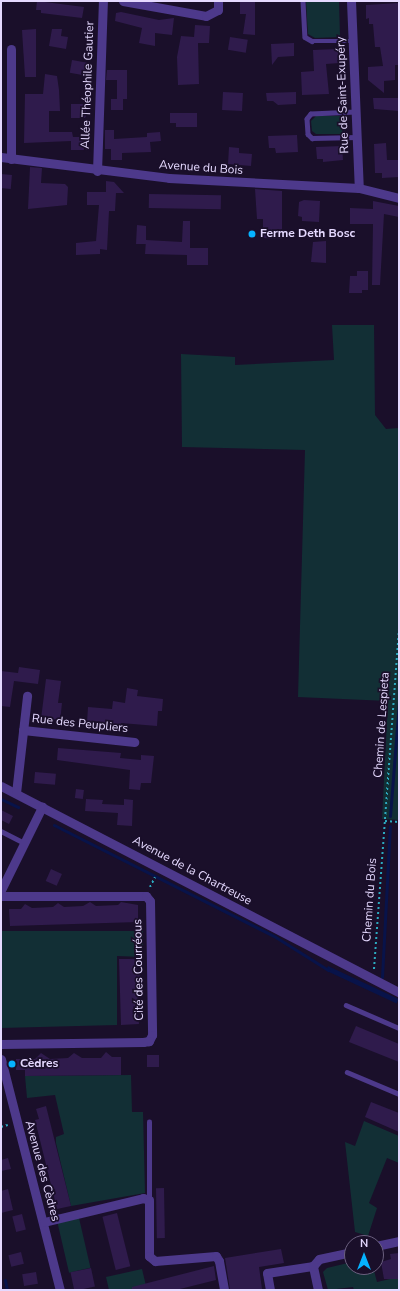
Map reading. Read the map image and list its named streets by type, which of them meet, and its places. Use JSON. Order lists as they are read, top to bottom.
{
  "streets": {
    "street": [
      "Allée Théophile Gautier",
      "Rue de Saint-Exupéry",
      "Avenue du Bois",
      "Rue des Peupliers",
      "Avenue de la Chartreuse",
      "Cité des Courréous",
      "Avenue des Cèdres"
    ],
    "path": ["Chemin de Lespieta", "Chemin du Bois"]
  },
  "crossings": [
    ["Allée Théophile Gautier", "Avenue du Bois"],
    ["Rue de Saint-Exupéry", "Avenue du Bois"],
    ["Chemin de Lespieta", "Chemin du Bois"],
    ["Avenue de la Chartreuse", "Chemin du Bois"]
  ],
  "places": ["Ferme Deth Bosc", "Cèdres"],
  "north": "top"
}
